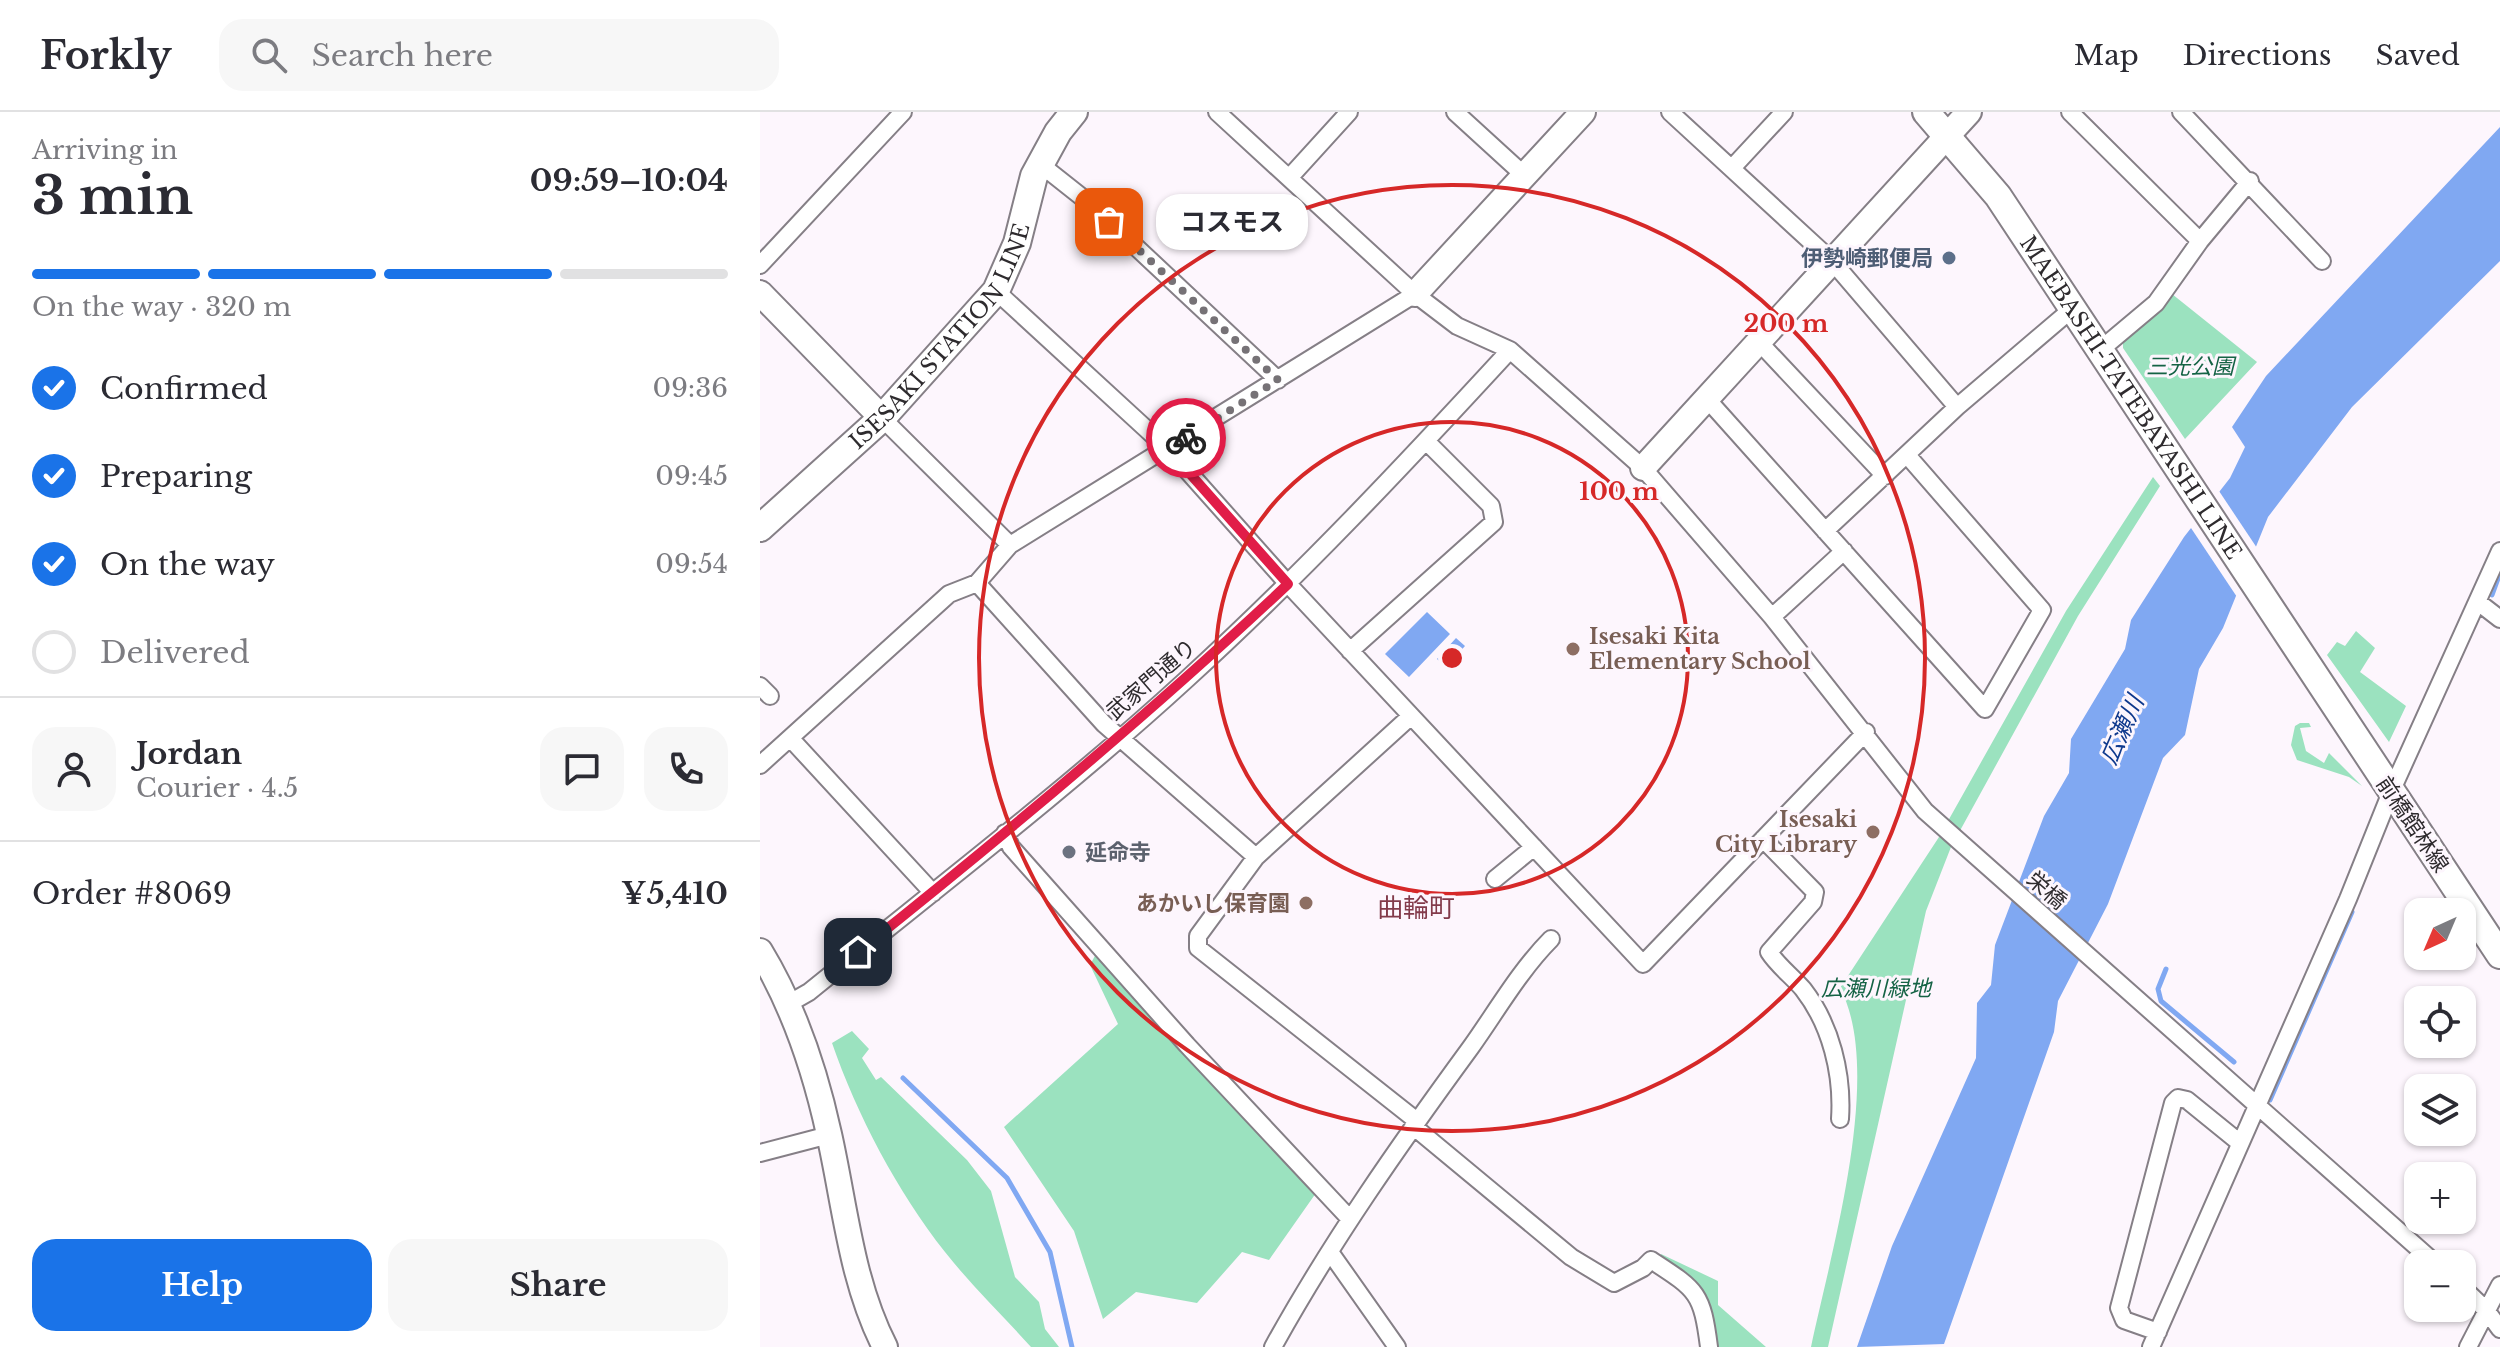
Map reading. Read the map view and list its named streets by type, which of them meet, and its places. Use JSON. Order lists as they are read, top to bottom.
{
  "streets": {
    "main road": ["ISESAKI STATION LINE", "MAEBASHI-TATEBAYASHI LINE", "前橋館林線"],
    "street": ["武家門通り", "栄橋"]
  },
  "crossings": [
    ["MAEBASHI-TATEBAYASHI LINE", "前橋館林線"],
    ["武家門通り", "栄橋"]
  ],
  "districts": ["曲輪町"],
  "water": ["広瀬川"],
  "parks": ["三光公園", "広瀬川緑地"],
  "places": [
    "コスモス",
    "伊勢崎郵便局",
    "Isesaki Kita Elementary School",
    "Isesaki City Library",
    "延命寺",
    "あかいし保育園"
  ],
  "north": "bottom left",
  "page": {
    "header": "Forkly",
    "search": "Search here",
    "nav": ["Map", "Directions", "Saved"],
    "heading": ["3 min", "Arriving in", "09:59–10:04"],
    "panel": [
      "Jordan",
      "Courier · 4.5",
      "Order #8069",
      "¥5,410"
    ],
    "bubble": "コスモス",
    "bar": "On the way · 320 m",
    "list": [
      ["Confirmed", "09:36"],
      ["Preparing", "09:45"],
      ["On the way", "09:54"],
      "Delivered"
    ],
    "map_buttons": ["+", "−"],
    "buttons": ["Help", "Share"]
  },
  "rings": ["200 m", "100 m"]
}
